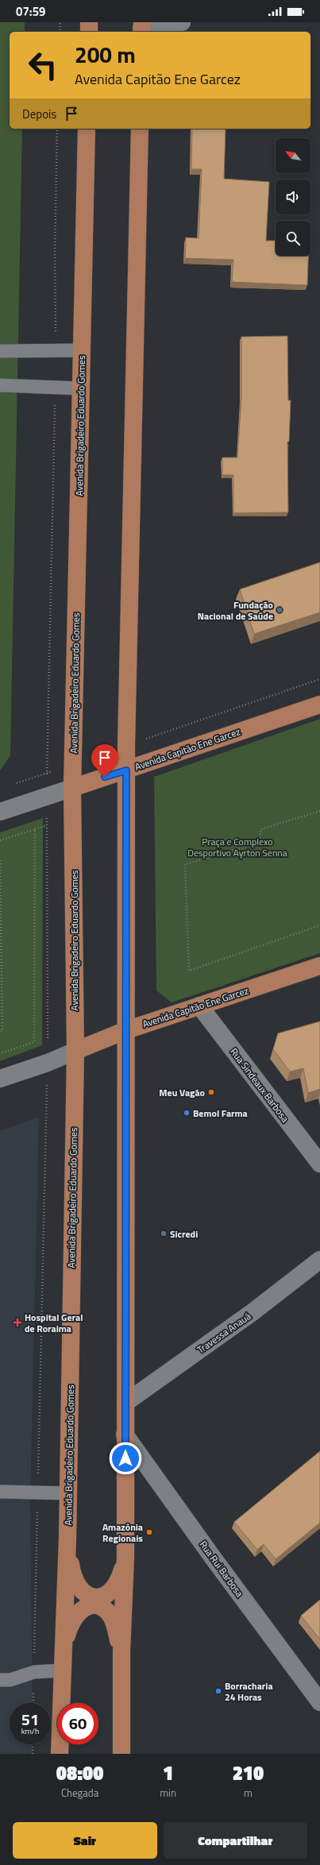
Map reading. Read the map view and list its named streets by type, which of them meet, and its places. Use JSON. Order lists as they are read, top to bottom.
{
  "streets": {
    "main road": ["Avenida Brigadeiro Eduardo Gomes", "Avenida Capitão Ene Garcez"],
    "street": ["Rua Sindeaux Barbosa", "Travessa Anauá", "Rua Rui Barbosa"]
  },
  "crossings": [
    ["Avenida Brigadeiro Eduardo Gomes", "Avenida Capitão Ene Garcez"],
    ["Avenida Capitão Ene Garcez", "Rua Sindeaux Barbosa"]
  ],
  "parks": ["Praça e Complexo Desportivo Ayrton Senna"],
  "places": {
    "other": [
      "Fundação Nacional de Saúde",
      "Meu Vagão",
      "Bemol Farma",
      "Sicredi",
      "Amazônia Regionais",
      "Borracharia 24 Horas"
    ],
    "health": ["Hospital Geral de Roraima"]
  },
  "north": "top left",
  "page": {
    "status": "07:59",
    "turn": ["200 m", "Avenida Capitão Ene Garcez"],
    "then": "Depois",
    "speed": "51 km/h",
    "limit": "60",
    "eta": [
      "08:00",
      "Chegada",
      "1",
      "min",
      "210",
      "m"
    ],
    "buttons": ["Sair", "Compartilhar"]
  }
}
